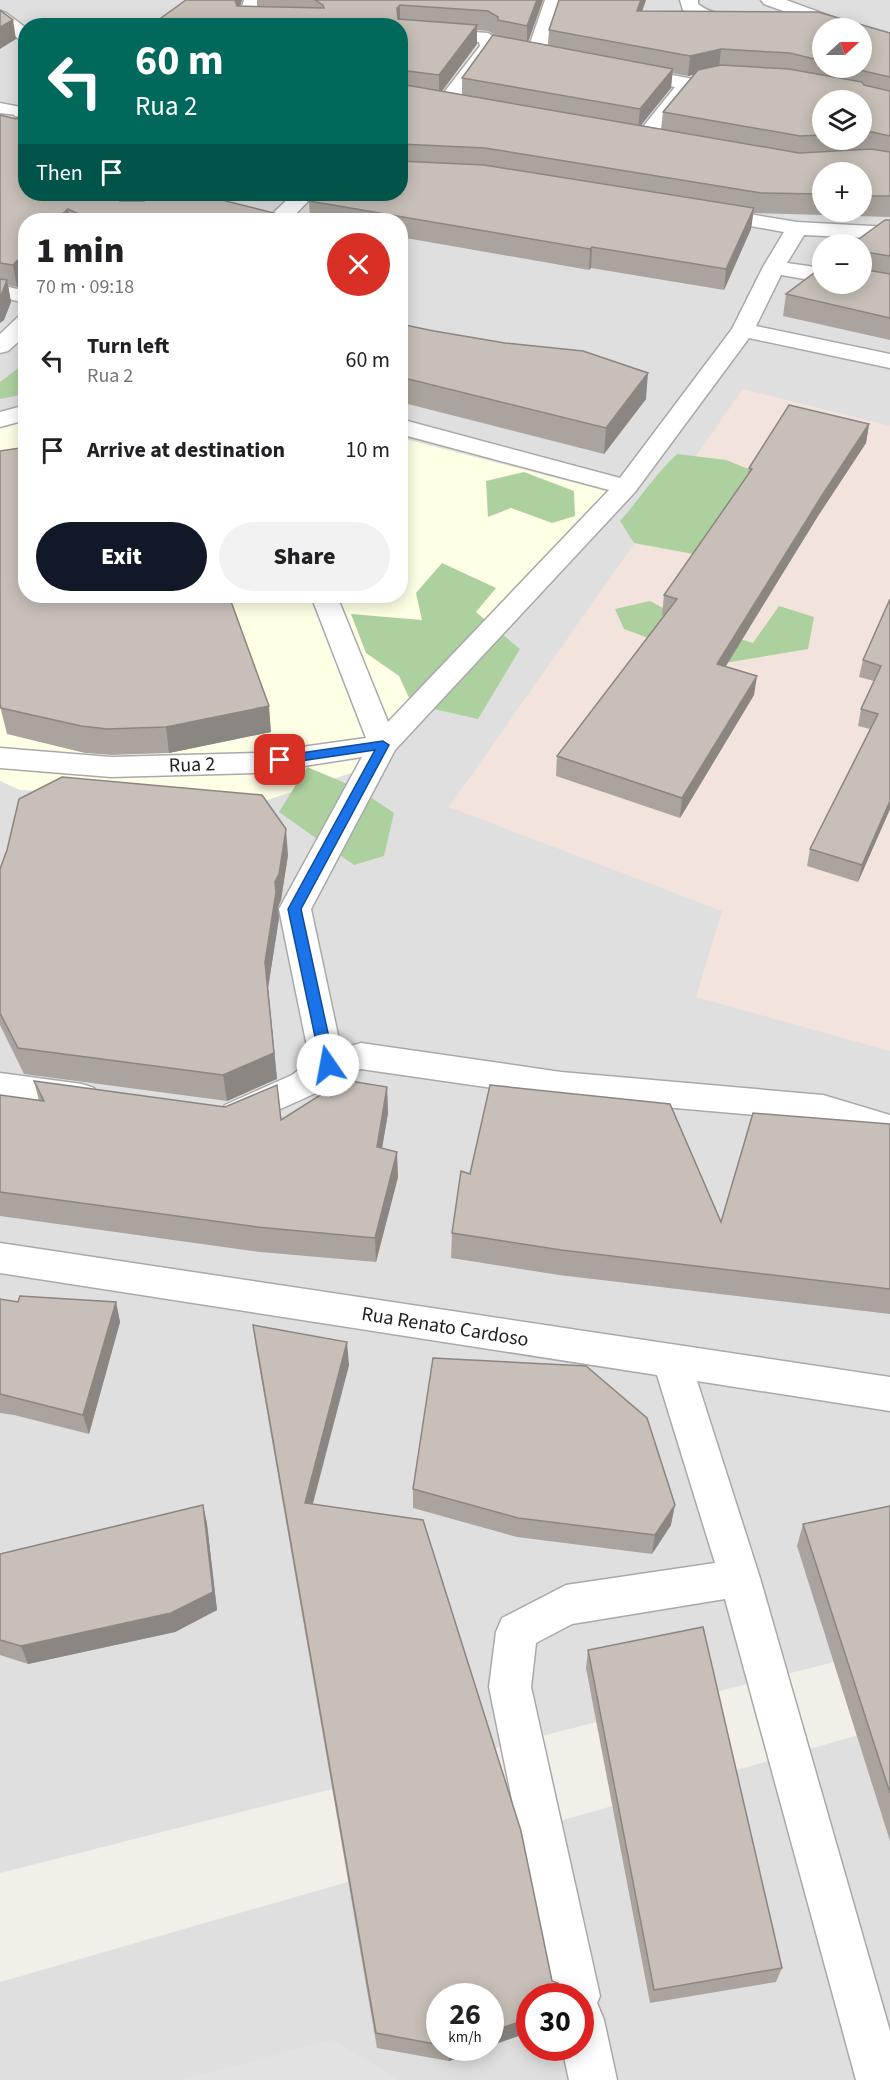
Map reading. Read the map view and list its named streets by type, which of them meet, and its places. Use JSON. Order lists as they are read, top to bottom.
{
  "streets": {
    "street": ["Rua 2", "Rua Renato Cardoso"]
  },
  "north": "right",
  "page": {
    "map_buttons": ["+", "−"],
    "turn": ["60 m", "Rua 2"],
    "then": "Then",
    "heading": ["1 min", "70 m · 09:18"],
    "list": [
      {
        "name": "Turn left",
        "note": "Rua 2",
        "value": "60 m"
      },
      {
        "name": "Arrive at destination",
        "value": "10 m"
      }
    ],
    "buttons": ["Exit", "Share"],
    "speed": "26 km/h",
    "limit": "30"
  }
}
